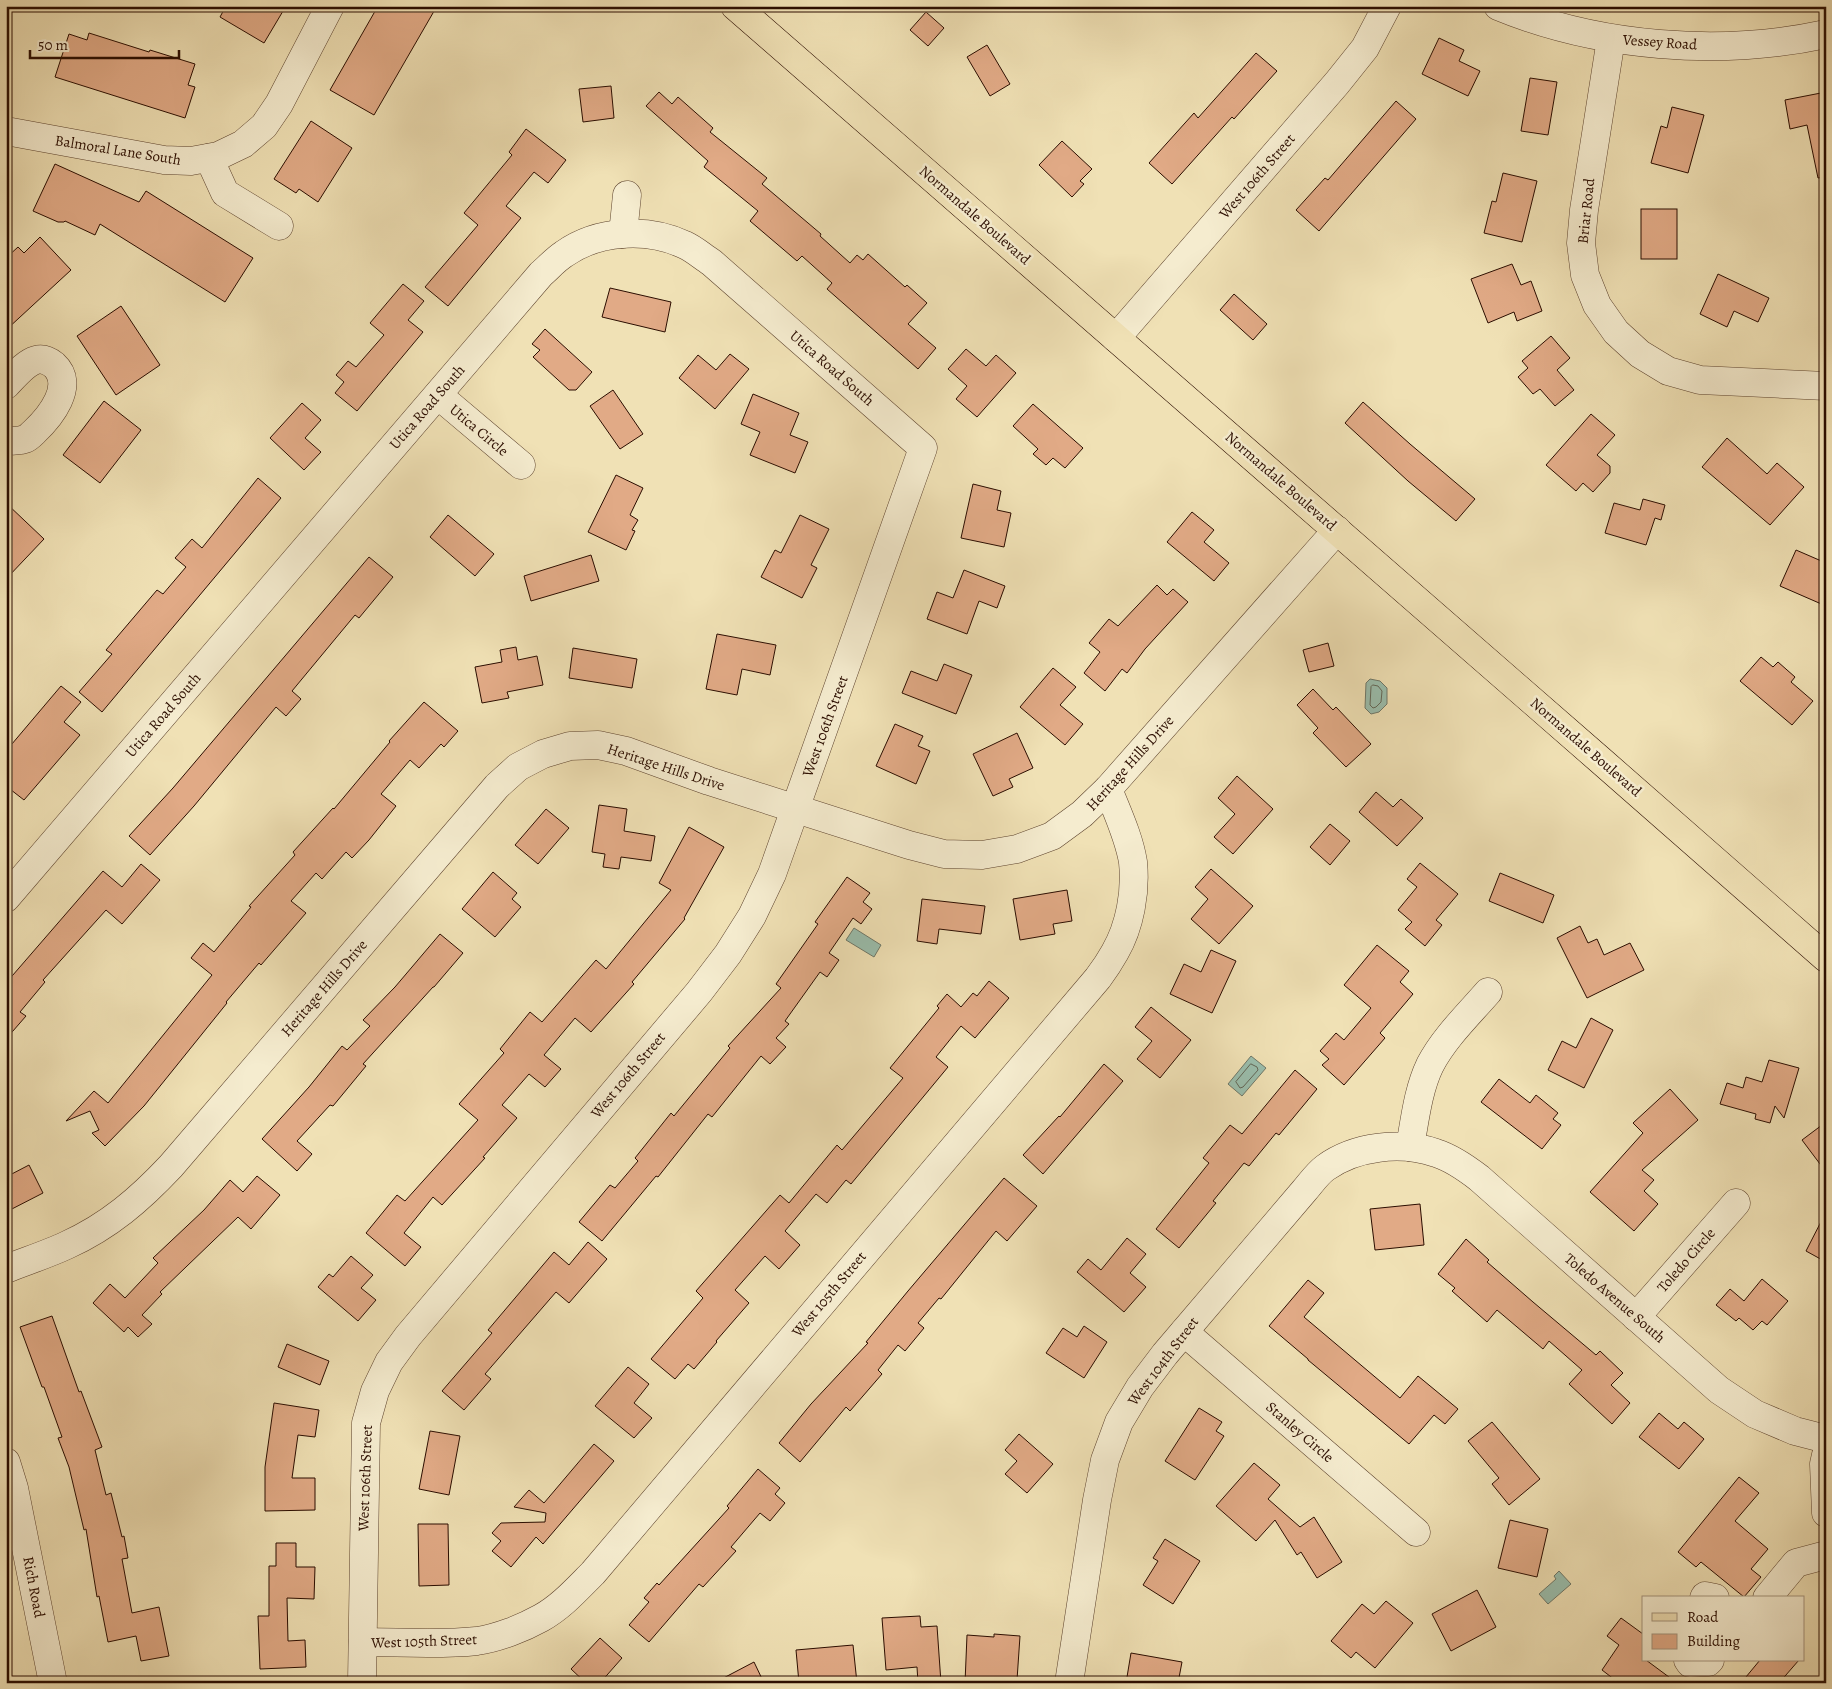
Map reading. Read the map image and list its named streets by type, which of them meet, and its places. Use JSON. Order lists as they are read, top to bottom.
{
  "streets": {
    "main road": ["Normandale Boulevard"],
    "street": [
      "Vessey Road",
      "Balmoral Lane South",
      "West 106th Street",
      "Briar Road",
      "Utica Road South",
      "Utica Circle",
      "Heritage Hills Drive",
      "Toledo Circle",
      "West 105th Street",
      "Toledo Avenue South",
      "West 104th Street",
      "Stanley Circle",
      "Rich Road"
    ]
  },
  "crossings": [
    ["Vessey Road", "Briar Road"],
    ["West 106th Street", "Normandale Boulevard"],
    ["West 106th Street", "Utica Road South"],
    ["West 106th Street", "Heritage Hills Drive"],
    ["West 106th Street", "West 105th Street"],
    ["Normandale Boulevard", "Heritage Hills Drive"],
    ["Utica Road South", "Utica Circle"],
    ["Heritage Hills Drive", "West 105th Street"],
    ["Toledo Circle", "Toledo Avenue South"],
    ["Toledo Avenue South", "West 104th Street"],
    ["West 104th Street", "Stanley Circle"]
  ],
  "legend": ["Road", "Building"],
  "scale_bar": "50 m"
}
